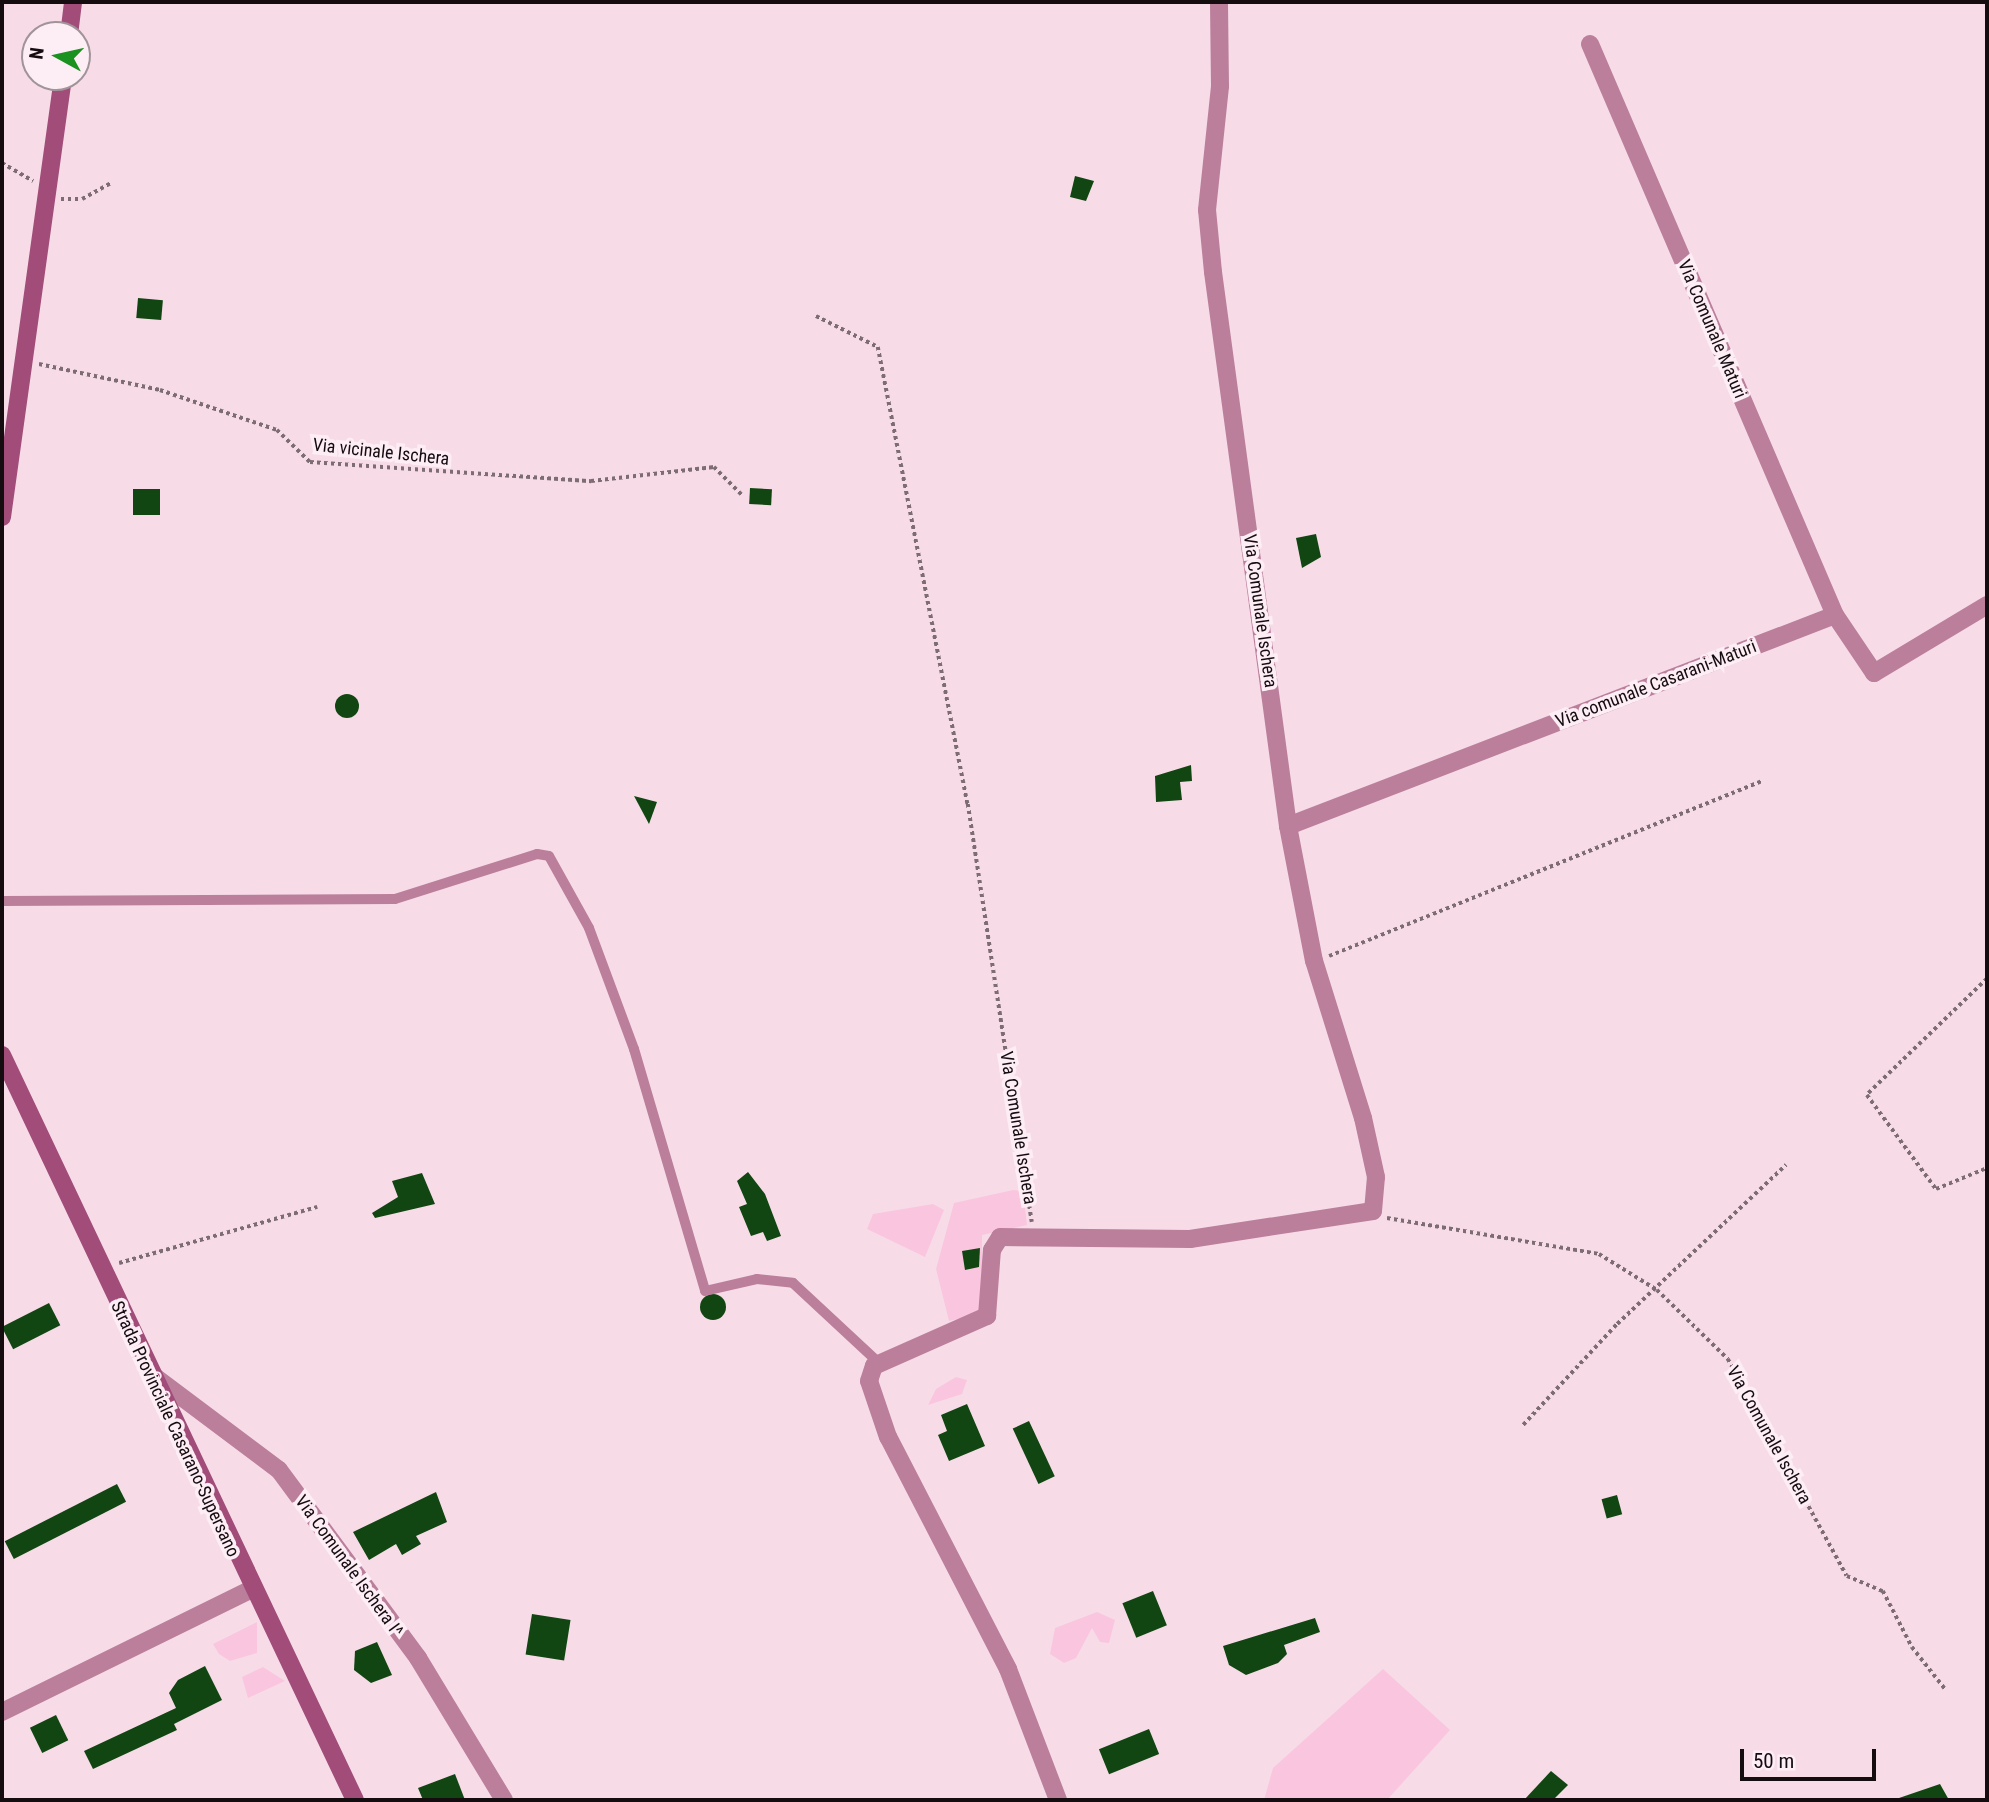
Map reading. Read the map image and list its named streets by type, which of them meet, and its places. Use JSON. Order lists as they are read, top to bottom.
{
  "streets": {
    "main road": ["Strada Provinciale Casarano-Supersano"],
    "street": [
      "Via Comunale Maturi",
      "Via Comunale Ischera",
      "Via comunale Casarani-Maturi",
      "Via Comunale Ischera I^"
    ],
    "path": ["Via vicinale Ischera"]
  },
  "crossings": [
    ["Via Comunale Maturi", "Via comunale Casarani-Maturi"],
    ["Via Comunale Ischera", "Via comunale Casarani-Maturi"],
    ["Strada Provinciale Casarano-Supersano", "Via Comunale Ischera I^"]
  ],
  "scale_bar": "50 m",
  "north": "left"
}
